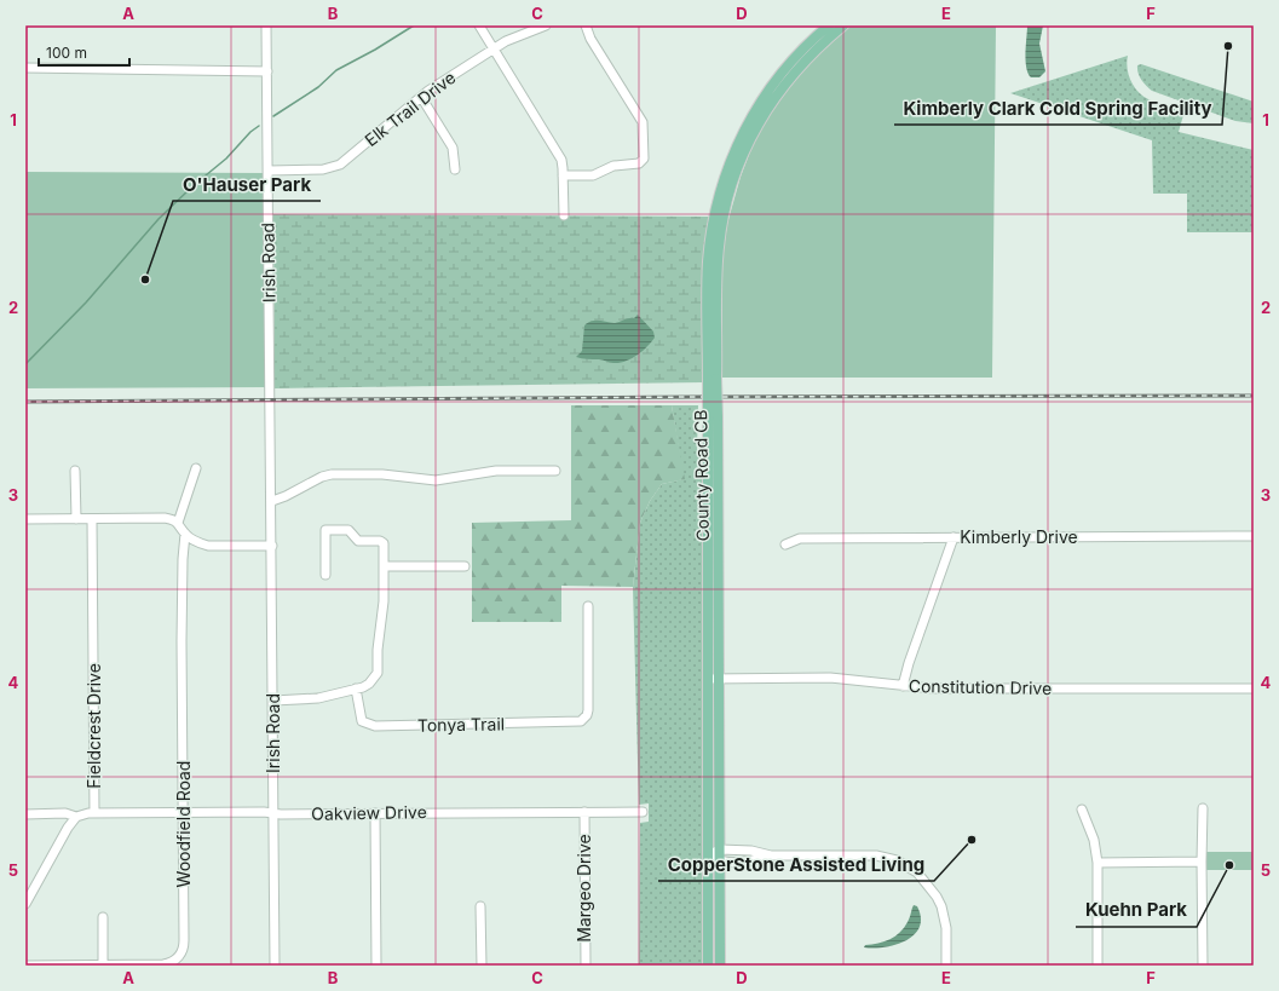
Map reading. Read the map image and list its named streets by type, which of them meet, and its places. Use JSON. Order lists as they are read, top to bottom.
{
  "streets": {
    "main road": ["County Road CB"],
    "street": [
      "Elk Trail Drive",
      "Irish Road",
      "Kimberly Drive",
      "Constitution Drive",
      "Tonya Trail",
      "Fieldcrest Drive",
      "Oakview Drive",
      "Woodfield Road",
      "Margeo Drive"
    ]
  },
  "crossings": [
    ["Elk Trail Drive", "Irish Road"],
    ["Irish Road", "Oakview Drive"],
    ["County Road CB", "Constitution Drive"],
    ["Fieldcrest Drive", "Oakview Drive"],
    ["Oakview Drive", "Woodfield Road"],
    ["Oakview Drive", "Margeo Drive"]
  ],
  "places": [
    "Kimberly Clark Cold Spring Facility",
    "O'Hauser Park",
    "CopperStone Assisted Living",
    "Kuehn Park"
  ],
  "scale_bar": "100 m",
  "grid": {
    "columns": [
      "A",
      "B",
      "C",
      "D",
      "E",
      "F"
    ],
    "rows": [
      "1",
      "2",
      "3",
      "4",
      "5"
    ]
  }
}
